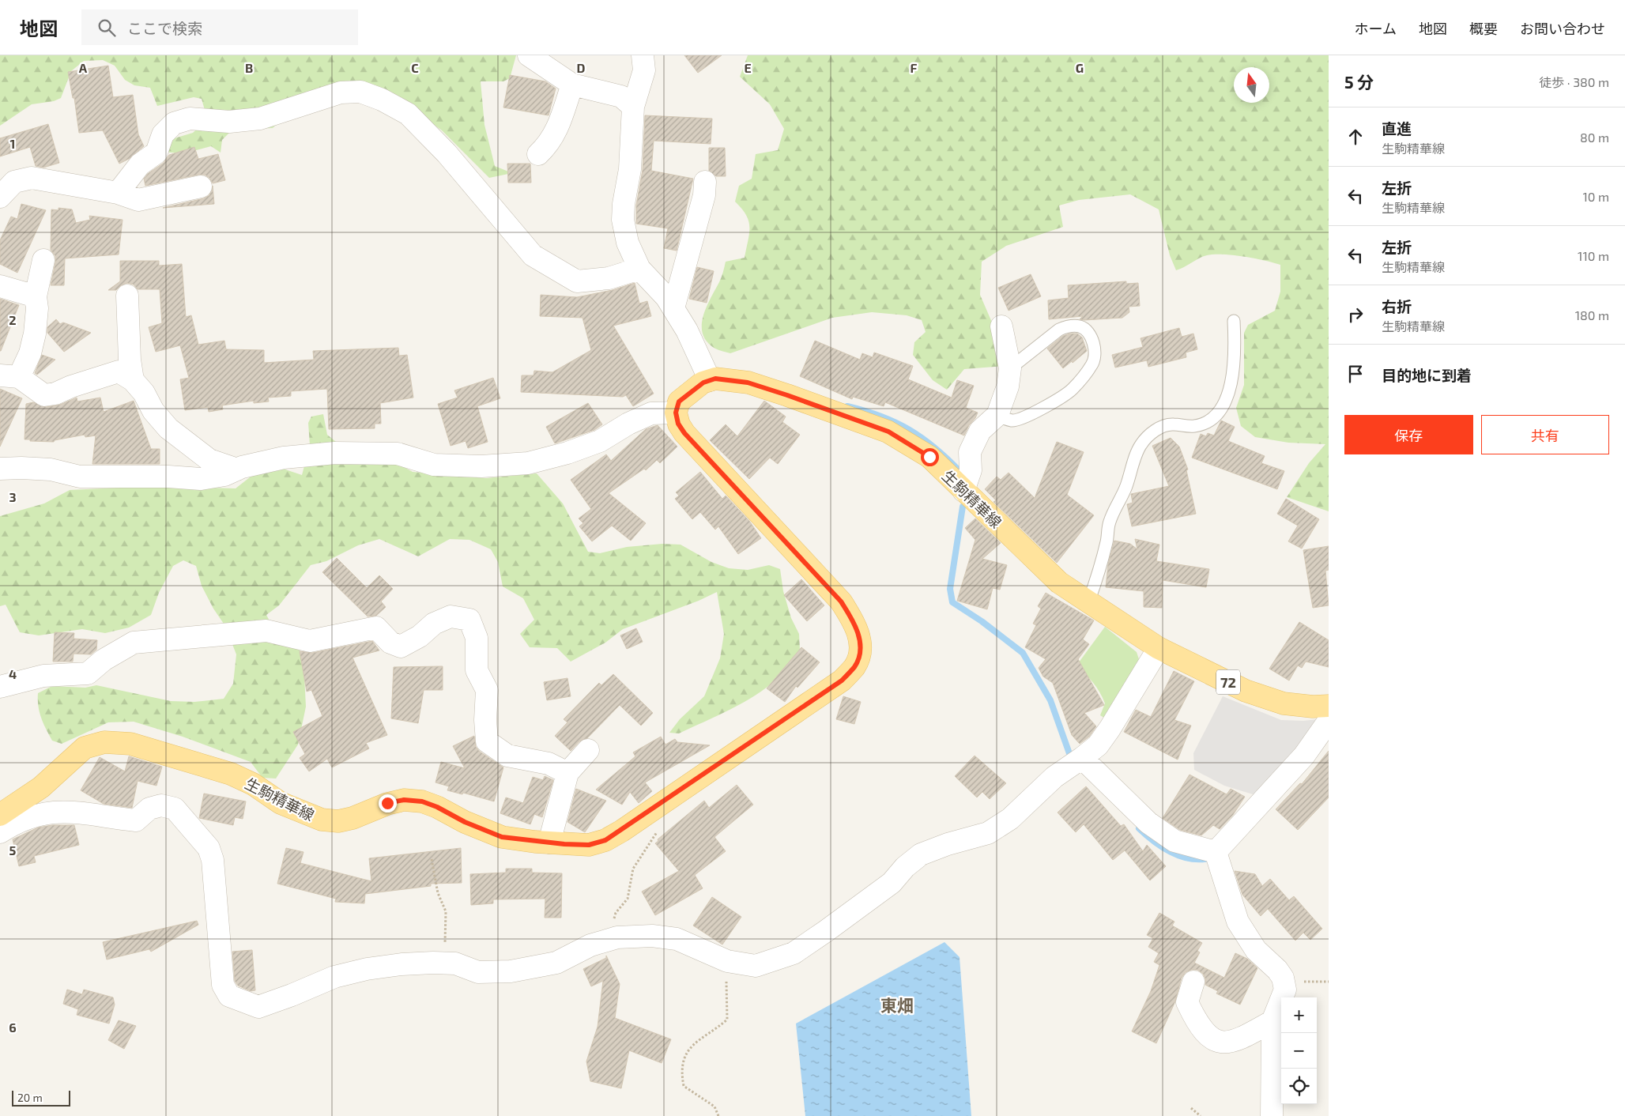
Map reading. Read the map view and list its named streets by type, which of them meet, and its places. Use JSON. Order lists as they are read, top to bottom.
{
  "streets": {
    "main road": ["生駒精華線", "72"]
  },
  "districts": ["東畑"],
  "scale_bar": "20 m",
  "north": "top",
  "page": {
    "header": "地図",
    "search": "ここで検索",
    "nav": [
      "ホーム",
      "地図",
      "概要",
      "お問い合わせ"
    ],
    "heading": ["5 分", "徒歩 · 380 m"],
    "list": [
      ["直進", "生駒精華線", "80 m"],
      ["左折", "生駒精華線", "10 m"],
      ["左折", "生駒精華線", "110 m"],
      ["右折", "生駒精華線", "180 m"],
      "目的地に到着"
    ],
    "buttons": ["保存", "共有"],
    "map_buttons": ["+", "−"],
    "scale": "20 m"
  },
  "grid": {
    "columns": [
      "A",
      "B",
      "C",
      "D",
      "E",
      "F",
      "G"
    ],
    "rows": [
      "1",
      "2",
      "3",
      "4",
      "5",
      "6"
    ]
  }
}
